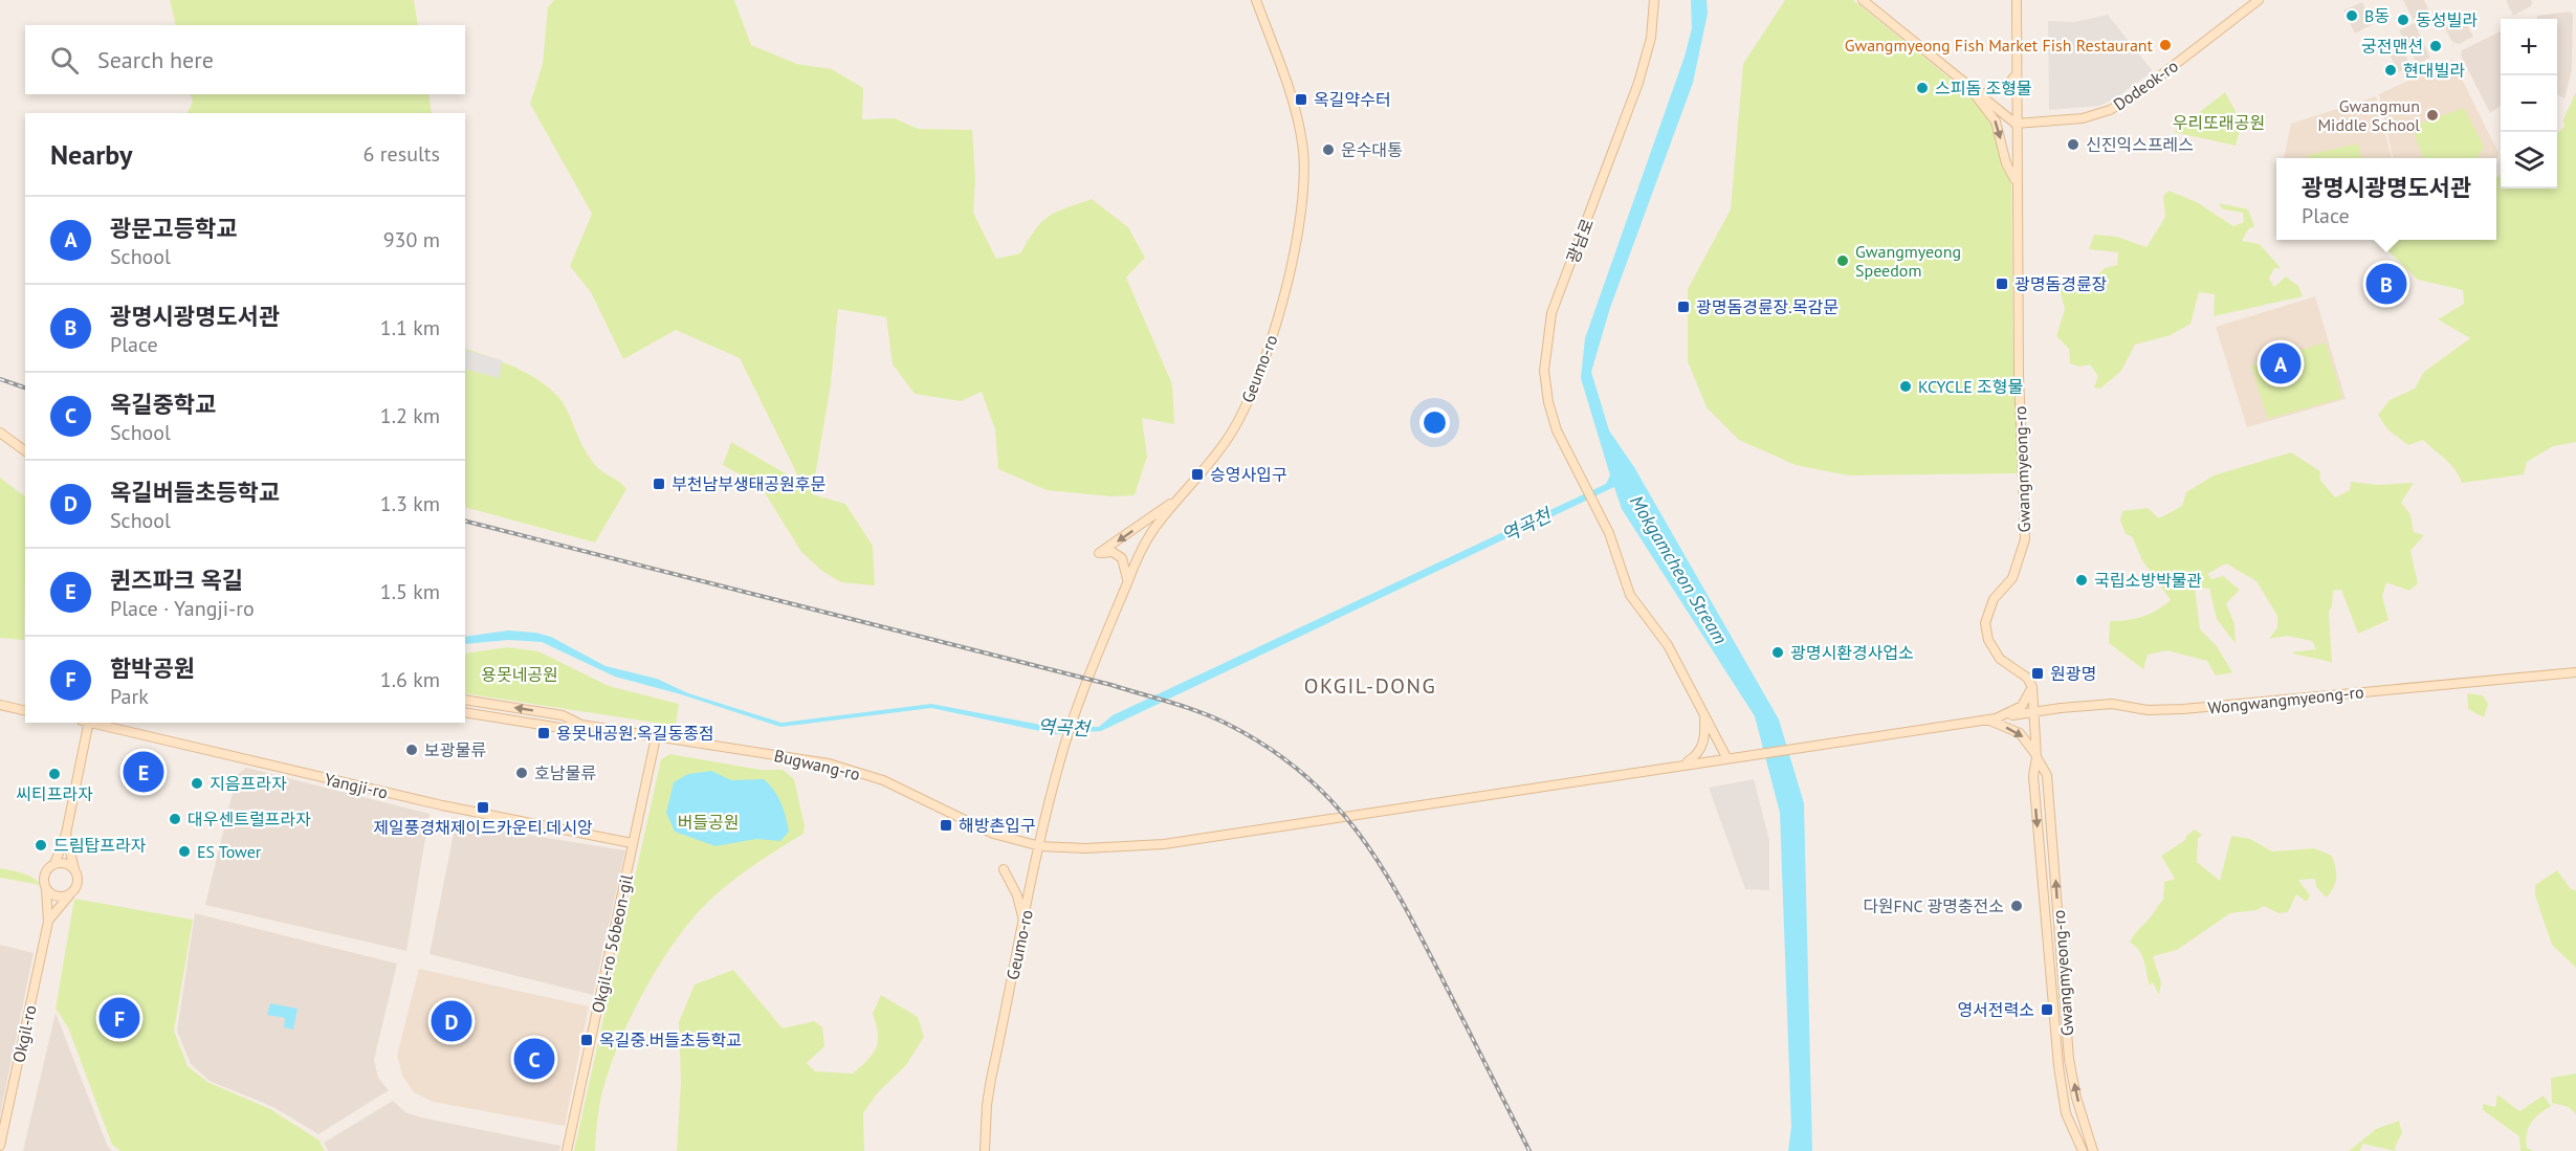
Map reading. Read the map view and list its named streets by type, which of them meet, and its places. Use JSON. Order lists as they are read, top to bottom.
{
  "streets": {
    "main road": [
      "Dodeok-ro",
      "광남로",
      "Geumo-ro",
      "Gwangmyeong-ro",
      "Wongwangmyeong-ro",
      "Bugwang-ro",
      "Yangji-ro",
      "Okgil-ro 56beon-gil",
      "Okgil-ro"
    ]
  },
  "crossings": [
    ["Dodeok-ro", "Gwangmyeong-ro"],
    ["Geumo-ro", "Bugwang-ro"],
    ["Gwangmyeong-ro", "Wongwangmyeong-ro"],
    ["Wongwangmyeong-ro", "Bugwang-ro"],
    ["Bugwang-ro", "Okgil-ro 56beon-gil"],
    ["Yangji-ro", "Okgil-ro 56beon-gil"]
  ],
  "districts": ["OKGIL-DONG"],
  "water": ["역곡천", "Mokgamcheon Stream"],
  "parks": ["우리또래공원", "용못네공원", "버들공원"],
  "places": {
    "other": [
      "B동",
      "동성빌라",
      "Gwangmyeong Fish Market Fish Restaurant",
      "궁전맨션",
      "현대빌라",
      "스피돔 조형물",
      "Gwangmun Middle School",
      "신진익스프레스",
      "운수대통",
      "Gwangmyeong Speedom",
      "KCYCLE 조형물",
      "국립소방박물관",
      "광명시환경사업소",
      "보광물류",
      "호남물류",
      "씨티프라자",
      "지음프라자",
      "대우센트럴프라자",
      "드림탑프라자",
      "ES Tower",
      "다원FNC 광명충전소"
    ],
    "transit": [
      "옥길약수터",
      "광명돔경륜장",
      "광명돔경륜장.목감문",
      "승영사입구",
      "부천남부생태공원후문",
      "원광명",
      "용못내공원.옥길동종점",
      "제일풍경채제이드카운티.데시앙",
      "해방촌입구",
      "영서전력소",
      "옥길중.버들초등학교"
    ]
  },
  "page": {
    "map_buttons": ["+", "−"],
    "search": "Search here",
    "heading": ["Nearby", "6 results"],
    "popup": ["광명시광명도서관", "Place"],
    "list": [
      {
        "mark": "A",
        "name": "광문고등학교",
        "note": "School",
        "value": "930 m"
      },
      {
        "mark": "B",
        "name": "광명시광명도서관",
        "note": "Place",
        "value": "1.1 km"
      },
      {
        "mark": "C",
        "name": "옥길중학교",
        "note": "School",
        "value": "1.2 km"
      },
      {
        "mark": "D",
        "name": "옥길버들초등학교",
        "note": "School",
        "value": "1.3 km"
      },
      {
        "mark": "E",
        "name": "퀸즈파크 옥길",
        "note": "Place · Yangji-ro",
        "value": "1.5 km"
      },
      {
        "mark": "F",
        "name": "함박공원",
        "note": "Park",
        "value": "1.6 km"
      }
    ],
    "pins": [
      "B",
      "A",
      "E",
      "F",
      "D",
      "C"
    ]
  }
}
